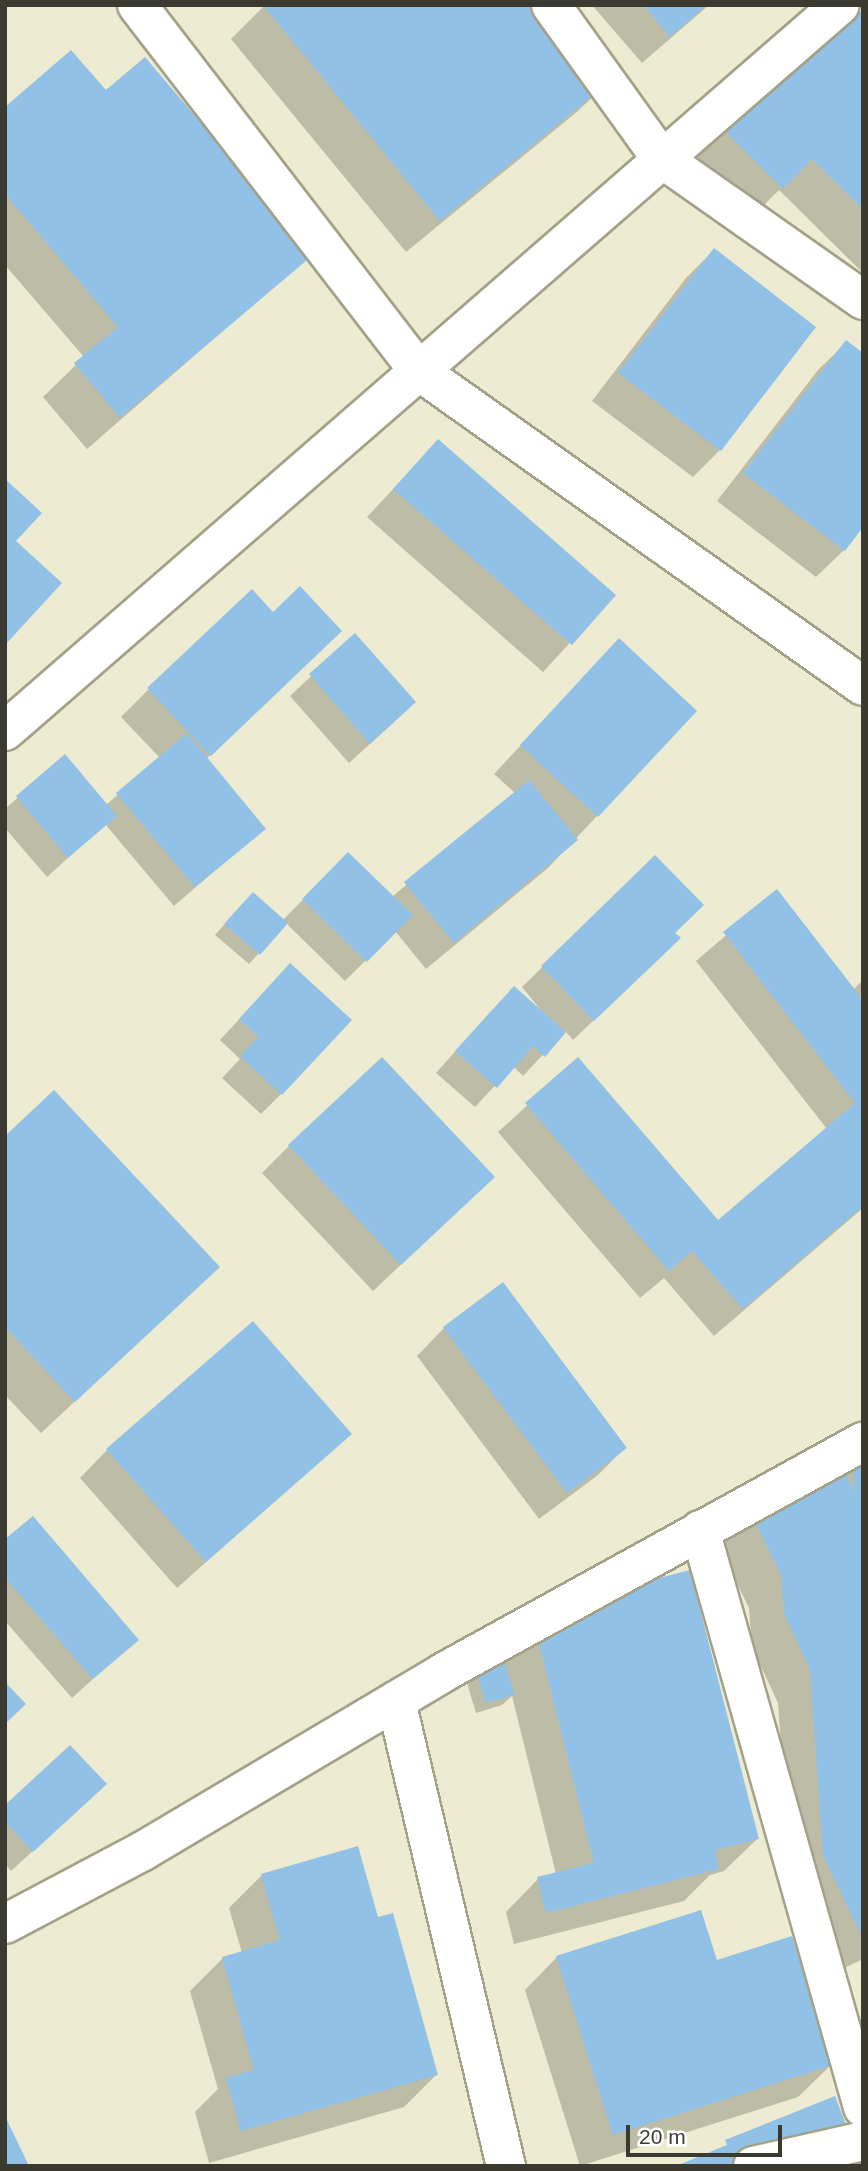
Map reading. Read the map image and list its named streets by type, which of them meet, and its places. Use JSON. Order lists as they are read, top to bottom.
{
  "scale_bar": "20 m"
}
